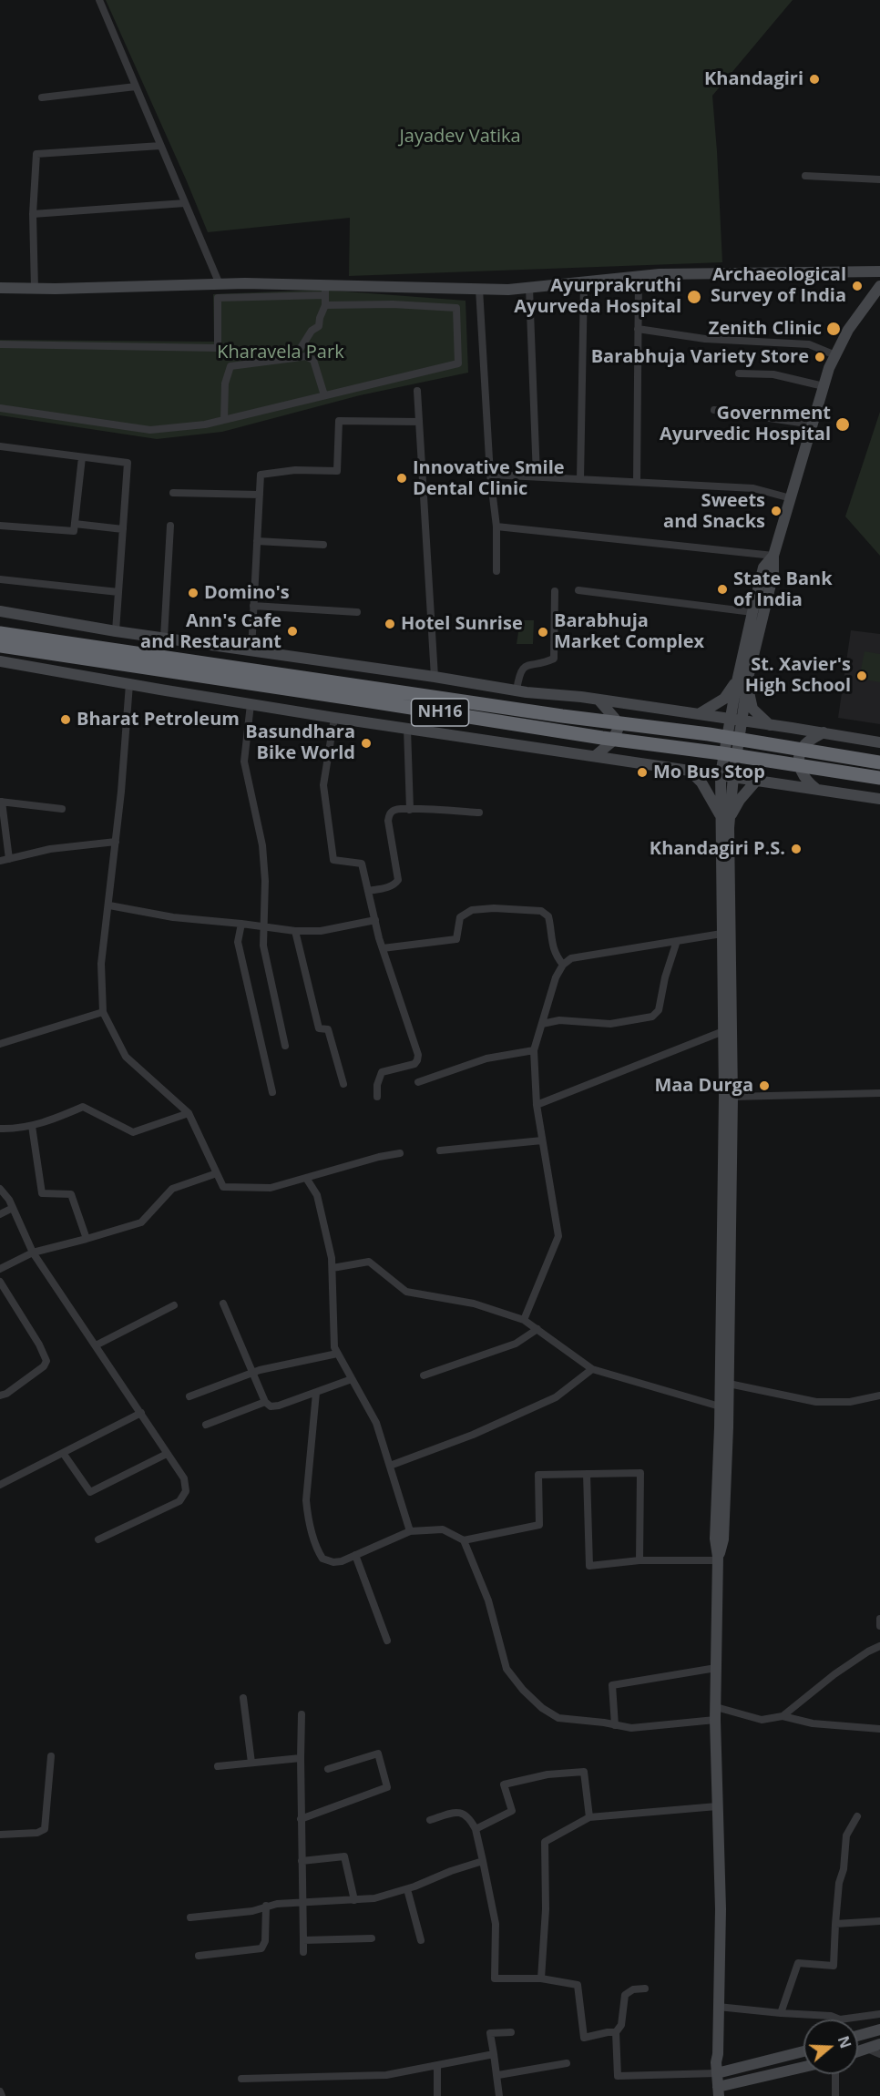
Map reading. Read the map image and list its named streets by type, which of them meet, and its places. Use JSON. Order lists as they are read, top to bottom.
{
  "streets": {
    "highway": ["NH16"]
  },
  "parks": ["Jayadev Vatika", "Kharavela Park"],
  "places": [
    "Khandagiri",
    "Archaeological Survey of India",
    "Ayurprakruthi Ayurveda Hospital",
    "Zenith Clinic",
    "Barabhuja Variety Store",
    "Government Ayurvedic Hospital",
    "Innovative Smile Dental Clinic",
    "Sweets and Snacks",
    "State Bank of India",
    "Domino's",
    "Hotel Sunrise",
    "Ann's Cafe and Restaurant",
    "Barabhuja Market Complex",
    "St. Xavier's High School",
    "Bharat Petroleum",
    "Basundhara Bike World",
    "Mo Bus Stop",
    "Khandagiri P.S.",
    "Maa Durga"
  ],
  "north": "right"
}
